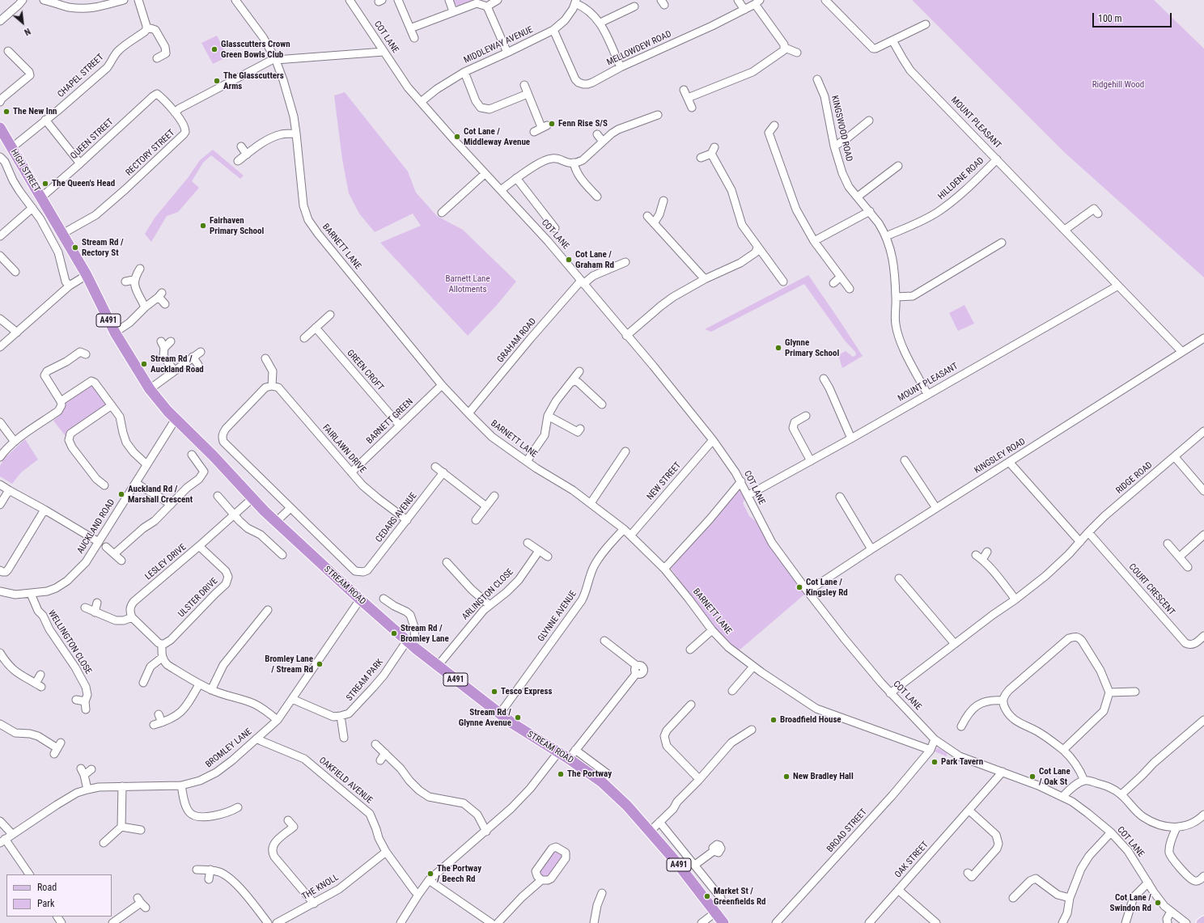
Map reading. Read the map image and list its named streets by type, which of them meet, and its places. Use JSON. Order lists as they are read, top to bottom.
{
  "streets": {
    "highway": ["HIGH STREET", "A491", "STREAM ROAD"],
    "street": [
      "COT LANE",
      "MIDDLEWAY AVENUE",
      "MELLOWDEW ROAD",
      "CHAPEL STREET",
      "MOUNT PLEASANT",
      "KINGSWOOD ROAD",
      "QUEEN STREET",
      "RECTORY STREET",
      "HILLDENE ROAD",
      "BARNETT LANE",
      "GRAHAM ROAD",
      "GREEN CROFT",
      "BARNETT GREEN",
      "FAIRLAWN DRIVE",
      "KINGSLEY ROAD",
      "RIDGE ROAD",
      "NEW STREET",
      "CEDARS AVENUE",
      "AUCKLAND ROAD",
      "LESLEY DRIVE",
      "COURT CRESCENT",
      "ARLINGTON CLOSE",
      "ULSTER DRIVE",
      "GLYNNE AVENUE",
      "WELLINGTON CLOSE",
      "STREAM PARK",
      "BROMLEY LANE",
      "OAKFIELD AVENUE",
      "BROAD STREET",
      "OAK STREET",
      "THE KNOLL"
    ]
  },
  "crossings": [
    ["COT LANE", "MIDDLEWAY AVENUE"],
    ["COT LANE", "MOUNT PLEASANT"],
    ["COT LANE", "GRAHAM ROAD"],
    ["COT LANE", "KINGSLEY ROAD"],
    ["COT LANE", "RIDGE ROAD"],
    ["COT LANE", "NEW STREET"],
    ["COT LANE", "OAK STREET"],
    ["MIDDLEWAY AVENUE", "MELLOWDEW ROAD"],
    ["CHAPEL STREET", "HIGH STREET"],
    ["MOUNT PLEASANT", "KINGSWOOD ROAD"],
    ["MOUNT PLEASANT", "HILLDENE ROAD"],
    ["MOUNT PLEASANT", "KINGSLEY ROAD"],
    ["KINGSWOOD ROAD", "HILLDENE ROAD"],
    ["QUEEN STREET", "RECTORY STREET"],
    ["QUEEN STREET", "HIGH STREET"],
    ["QUEEN STREET", "STREAM ROAD"],
    ["RECTORY STREET", "STREAM ROAD"],
    ["HIGH STREET", "STREAM ROAD"],
    ["BARNETT LANE", "GRAHAM ROAD"],
    ["BARNETT LANE", "BARNETT GREEN"],
    ["BARNETT LANE", "NEW STREET"],
    ["BARNETT LANE", "GLYNNE AVENUE"],
    ["BARNETT LANE", "BROAD STREET"],
    ["A491", "STREAM ROAD"],
    ["GREEN CROFT", "BARNETT GREEN"],
    ["BARNETT GREEN", "FAIRLAWN DRIVE"],
    ["FAIRLAWN DRIVE", "CEDARS AVENUE"],
    ["FAIRLAWN DRIVE", "STREAM ROAD"],
    ["RIDGE ROAD", "COURT CRESCENT"],
    ["CEDARS AVENUE", "STREAM ROAD"],
    ["AUCKLAND ROAD", "STREAM ROAD"],
    ["AUCKLAND ROAD", "WELLINGTON CLOSE"],
    ["LESLEY DRIVE", "STREAM ROAD"],
    ["LESLEY DRIVE", "ULSTER DRIVE"],
    ["STREAM ROAD", "ARLINGTON CLOSE"],
    ["STREAM ROAD", "GLYNNE AVENUE"],
    ["STREAM ROAD", "STREAM PARK"],
    ["STREAM ROAD", "BROMLEY LANE"],
    ["BROMLEY LANE", "OAKFIELD AVENUE"],
    ["OAKFIELD AVENUE", "THE KNOLL"]
  ],
  "parks": ["Ridgehill Wood", "Barnett Lane Allotments"],
  "places": [
    "Glasscutters Crown Green Bowls Club",
    "The Glasscutters Arms",
    "The New Inn",
    "Fenn Rise S/S",
    "Cot Lane / Middleway Avenue",
    "The Queen's Head",
    "Fairhaven Primary School",
    "Stream Rd / Rectory St",
    "Cot Lane / Graham Rd",
    "Glynne Primary School",
    "Stream Rd / Auckland Road",
    "Auckland Rd / Marshall Crescent",
    "Cot Lane / Kingsley Rd",
    "Stream Rd / Bromley Lane",
    "Bromley Lane / Stream Rd",
    "Tesco Express",
    "Stream Rd / Glynne Avenue",
    "Broadfield House",
    "Park Tavern",
    "The Portway",
    "New Bradley Hall",
    "Cot Lane / Oak St",
    "The Portway / Beech Rd",
    "Market St / Greenfields Rd",
    "Cot Lane / Swindon Rd"
  ],
  "legend": ["Road", "Park"],
  "scale_bar": "100 m",
  "north": "bottom right"
}
